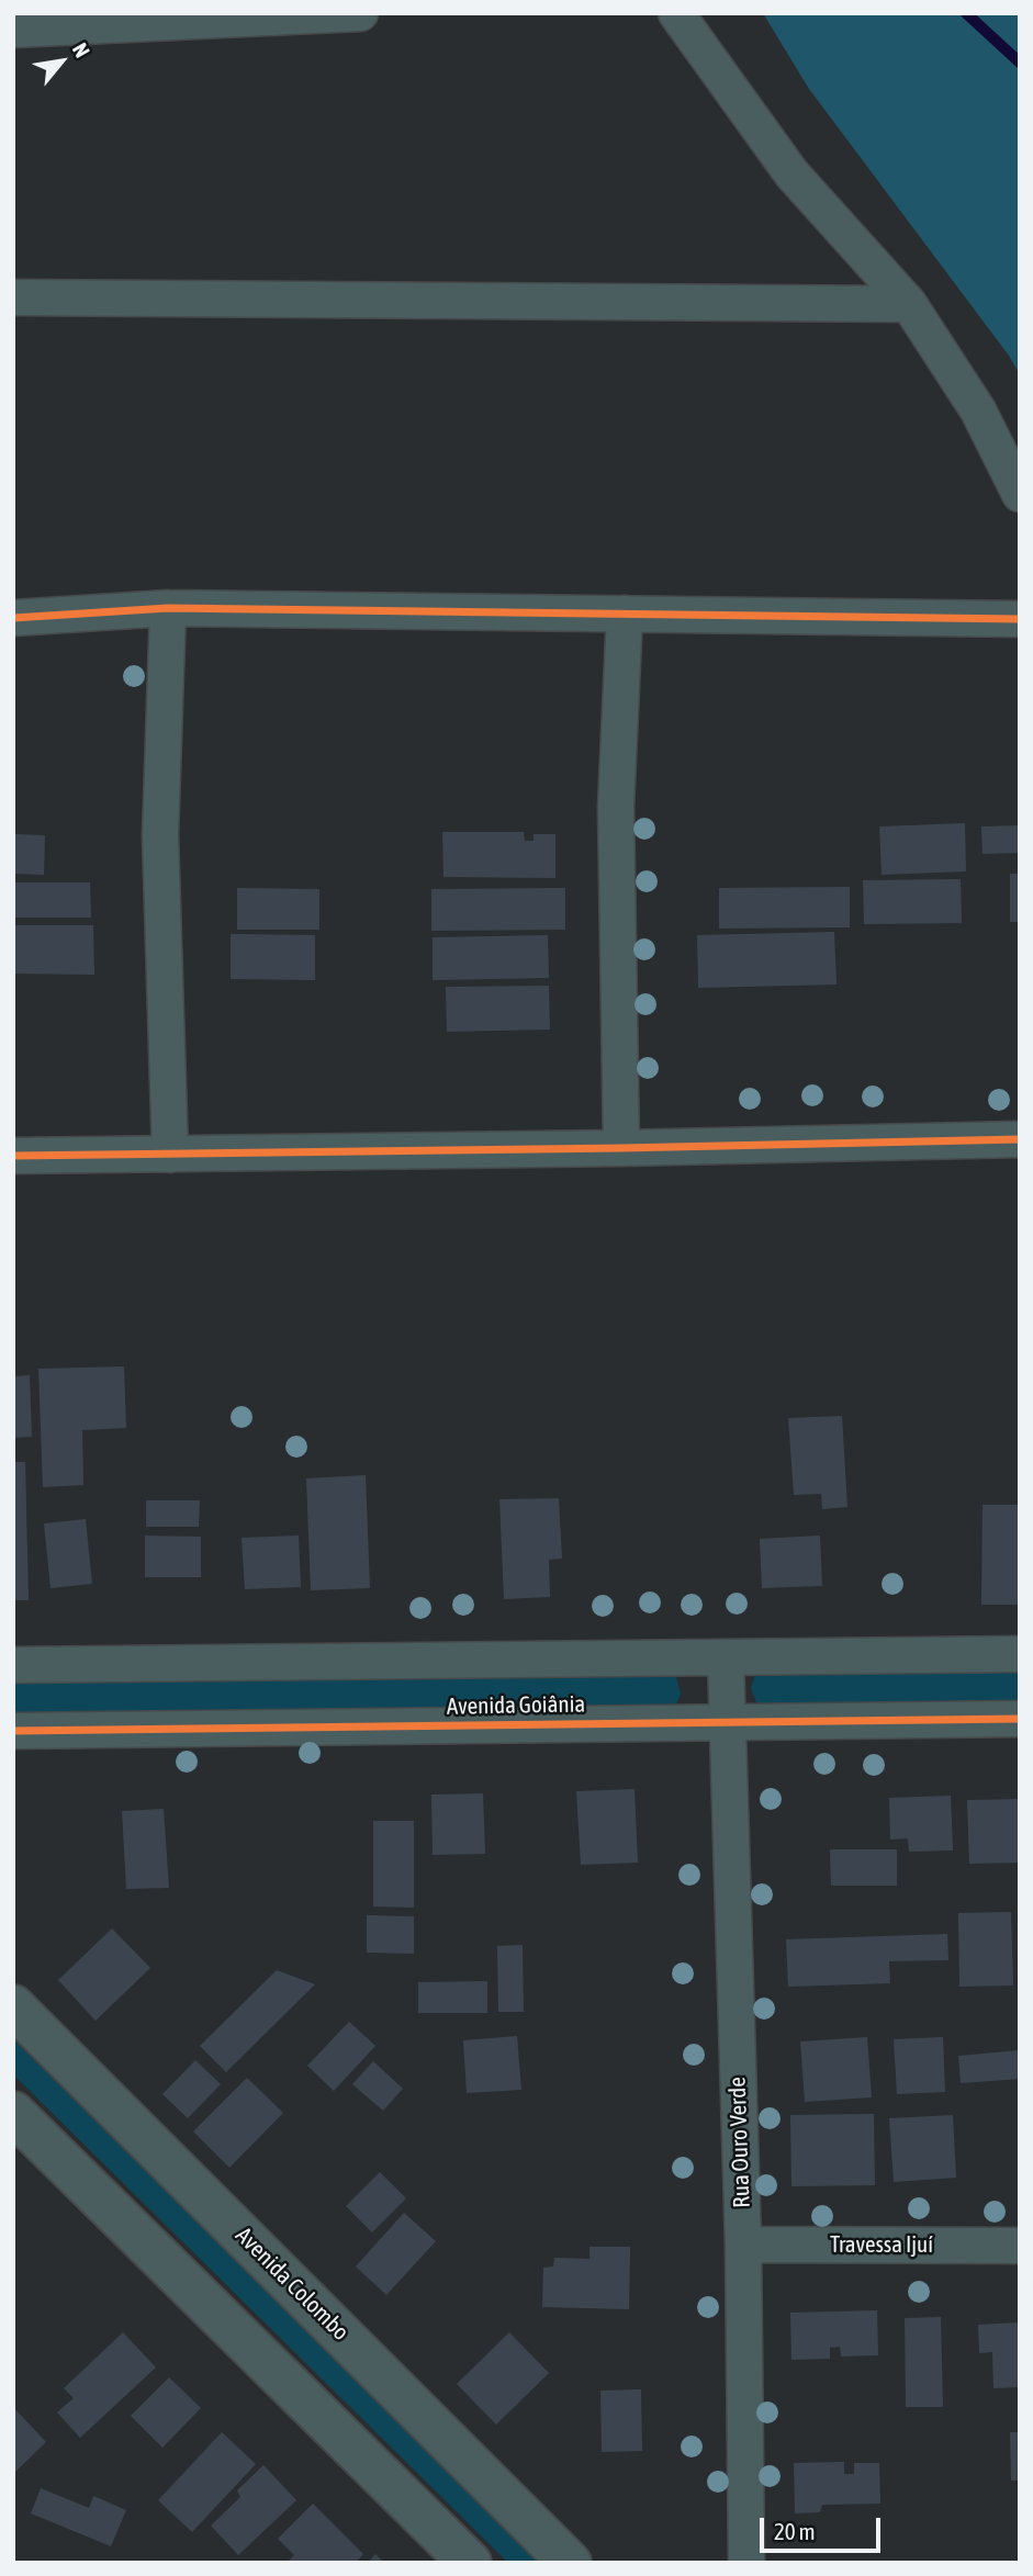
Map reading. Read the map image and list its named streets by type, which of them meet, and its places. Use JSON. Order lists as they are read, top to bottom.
{
  "streets": {
    "street": [
      "Avenida Goiânia",
      "Rua Ouro Verde",
      "Travessa Ijuí",
      "Avenida Colombo"
    ]
  },
  "crossings": [
    ["Avenida Goiânia", "Rua Ouro Verde"],
    ["Rua Ouro Verde", "Travessa Ijuí"]
  ],
  "scale_bar": "20 m",
  "north": "top right"
}
